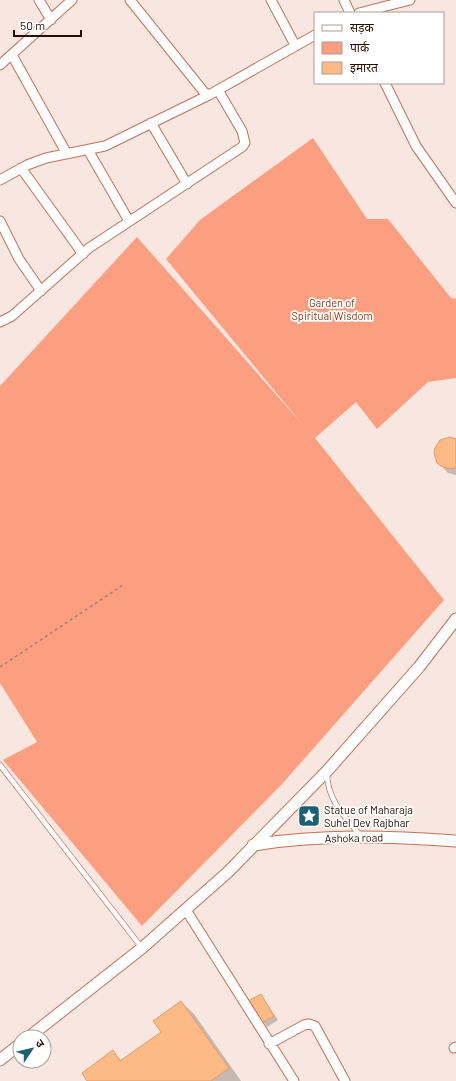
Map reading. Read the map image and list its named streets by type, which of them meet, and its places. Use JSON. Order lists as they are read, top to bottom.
{
  "streets": {
    "street": ["Ashoka road"]
  },
  "parks": ["Garden of Spiritual Wisdom"],
  "places": {
    "place": ["Statue of Maharaja Suhel Dev Rajbhar"]
  },
  "legend": ["सड़क", "पार्क", "इमारत"],
  "scale_bar": "50 m",
  "north": "top right"
}
